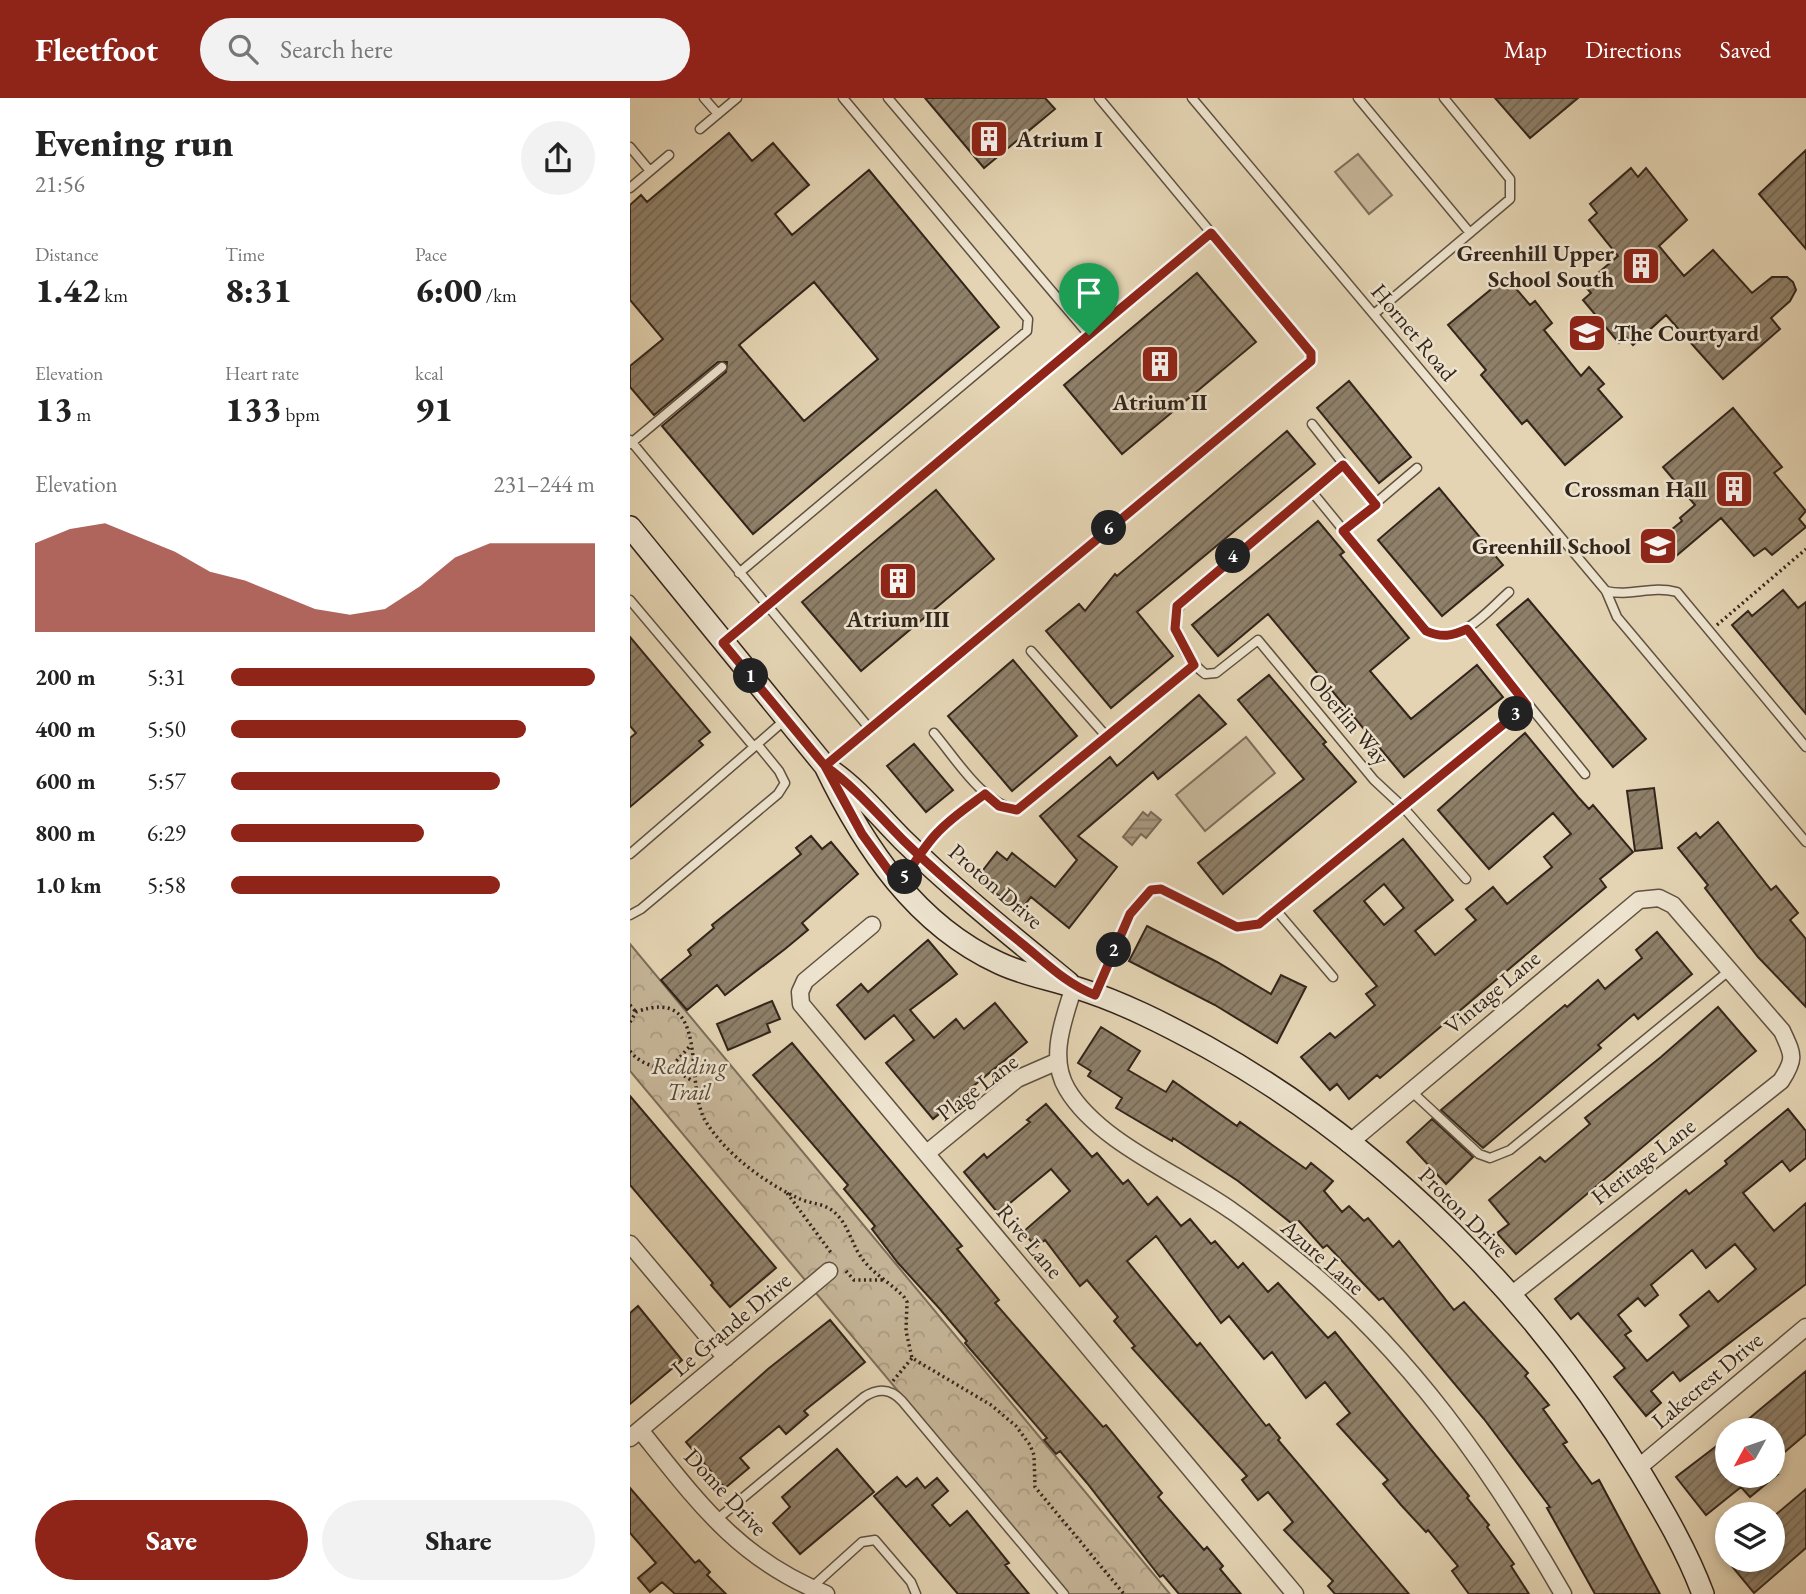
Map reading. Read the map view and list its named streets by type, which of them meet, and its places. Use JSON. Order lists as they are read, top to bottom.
{
  "streets": {
    "street": [
      "Proton Drive",
      "Vintage Lane",
      "Plage Lane",
      "Heritage Lane",
      "Rive Lane",
      "Azure Lane",
      "Le Grande Drive",
      "Lakecrest Drive",
      "Dome Drive"
    ],
    "lane": ["Hornet Road", "Oberlin Way"]
  },
  "crossings": [
    ["Proton Drive", "Vintage Lane"],
    ["Proton Drive", "Heritage Lane"],
    ["Proton Drive", "Lakecrest Drive"],
    ["Vintage Lane", "Heritage Lane"],
    ["Plage Lane", "Rive Lane"],
    ["Plage Lane", "Azure Lane"],
    ["Le Grande Drive", "Dome Drive"]
  ],
  "parks": ["Redding Trail"],
  "places": {
    "building": [
      "Atrium I",
      "Greenhill Upper School South",
      "Atrium II",
      "Crossman Hall",
      "Atrium III"
    ],
    "school or university": ["The Courtyard", "Greenhill School"]
  },
  "north": "bottom left",
  "page": {
    "header": "Fleetfoot",
    "search": "Search here",
    "nav": ["Map", "Directions", "Saved"],
    "heading": ["Evening run", "21:56"],
    "stats": [
      ["Distance", "1.42 km"],
      ["Time", "8:31"],
      ["Pace", "6:00 /km"],
      ["Elevation", "13 m"],
      ["Heart rate", "133 bpm"],
      ["kcal", "91"]
    ],
    "chart": ["Elevation", "231–244 m"],
    "pins": [
      "6",
      "4",
      "1",
      "3",
      "5",
      "2"
    ],
    "list": [
      {
        "name": "200 m",
        "note": "5:31"
      },
      {
        "name": "400 m",
        "note": "5:50"
      },
      {
        "name": "600 m",
        "note": "5:57"
      },
      {
        "name": "800 m",
        "note": "6:29"
      },
      {
        "name": "1.0 km",
        "note": "5:58"
      }
    ],
    "buttons": ["Save", "Share"]
  }
}
